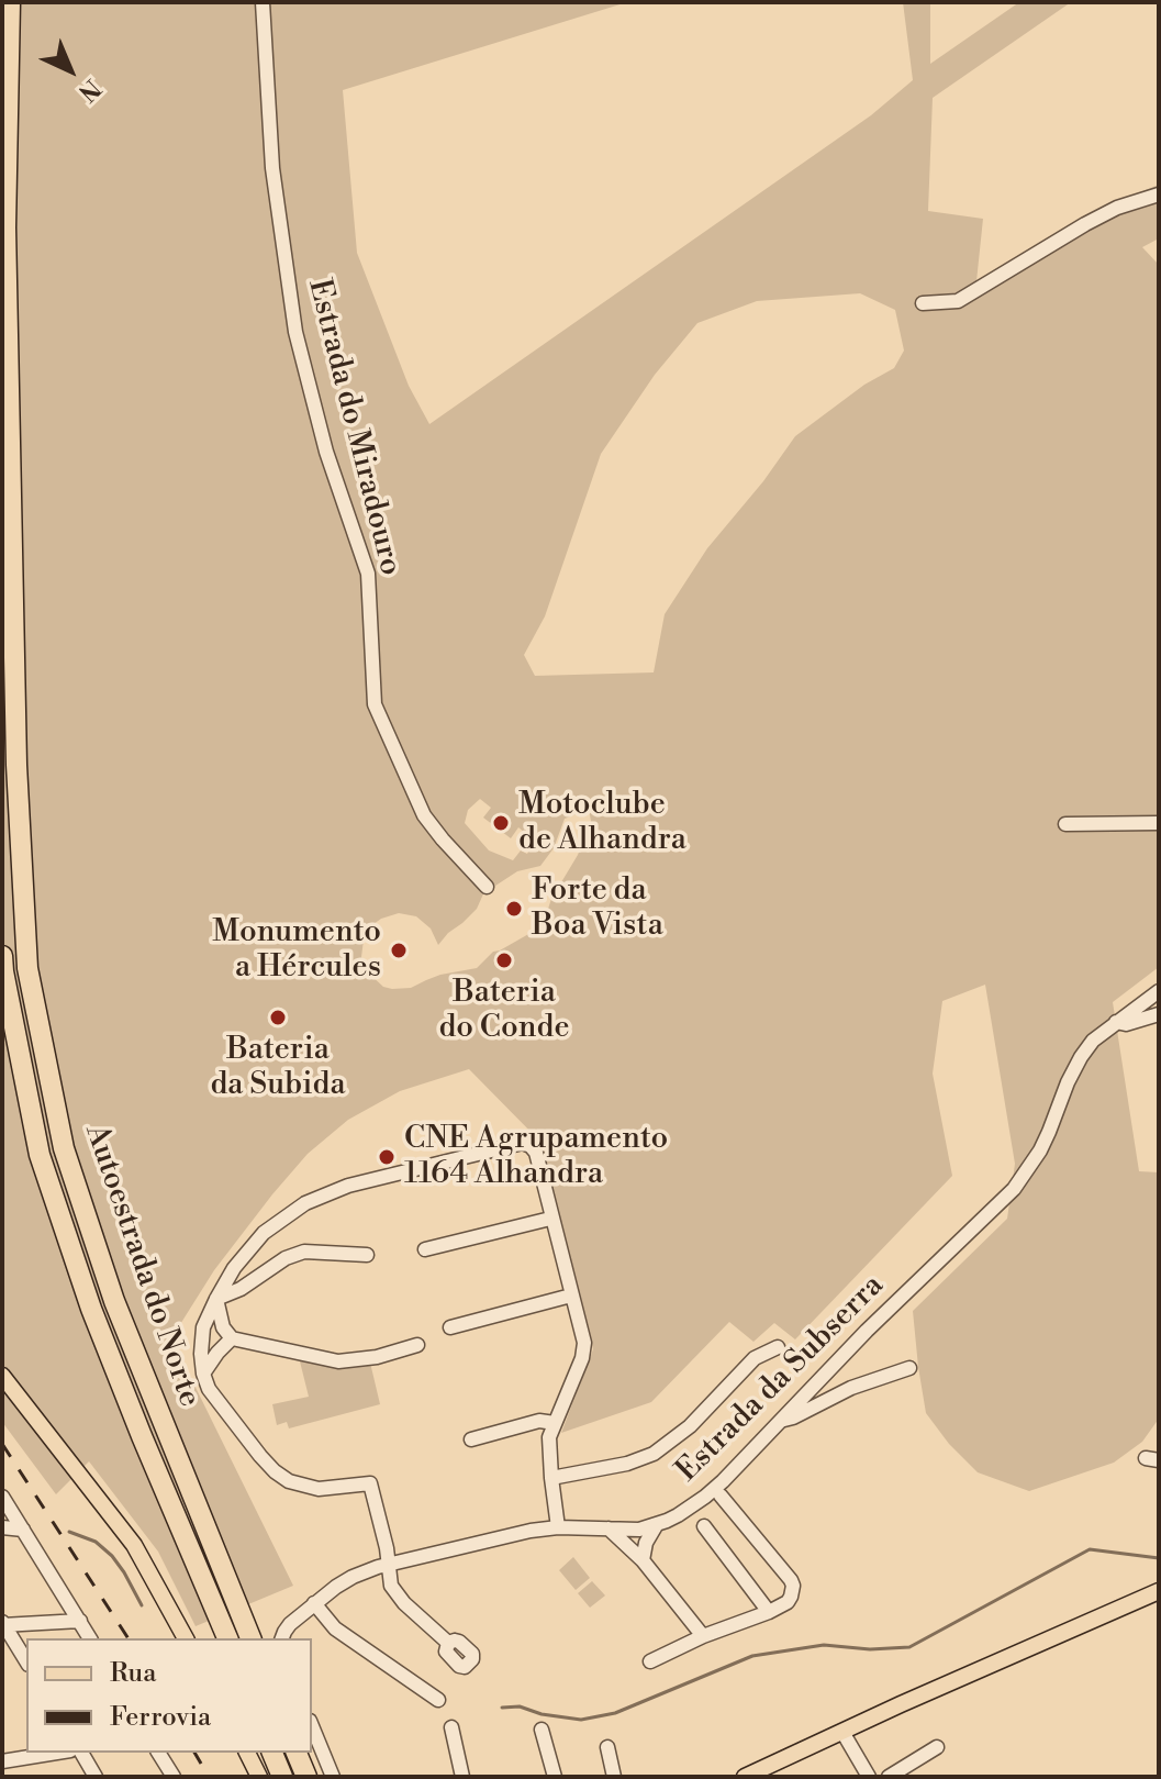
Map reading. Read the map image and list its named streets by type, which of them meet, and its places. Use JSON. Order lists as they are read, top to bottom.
{
  "streets": {
    "highway": ["Autoestrada do Norte"],
    "street": ["Estrada do Miradouro", "Estrada da Subserra"]
  },
  "places": [
    "Motoclube de Alhandra",
    "Forte da Boa Vista",
    "Monumento a Hércules",
    "Bateria do Conde",
    "Bateria da Subida",
    "CNE Agrupamento 1164 Alhandra"
  ],
  "legend": ["Rua", "Ferrovia"],
  "north": "bottom right"
}
